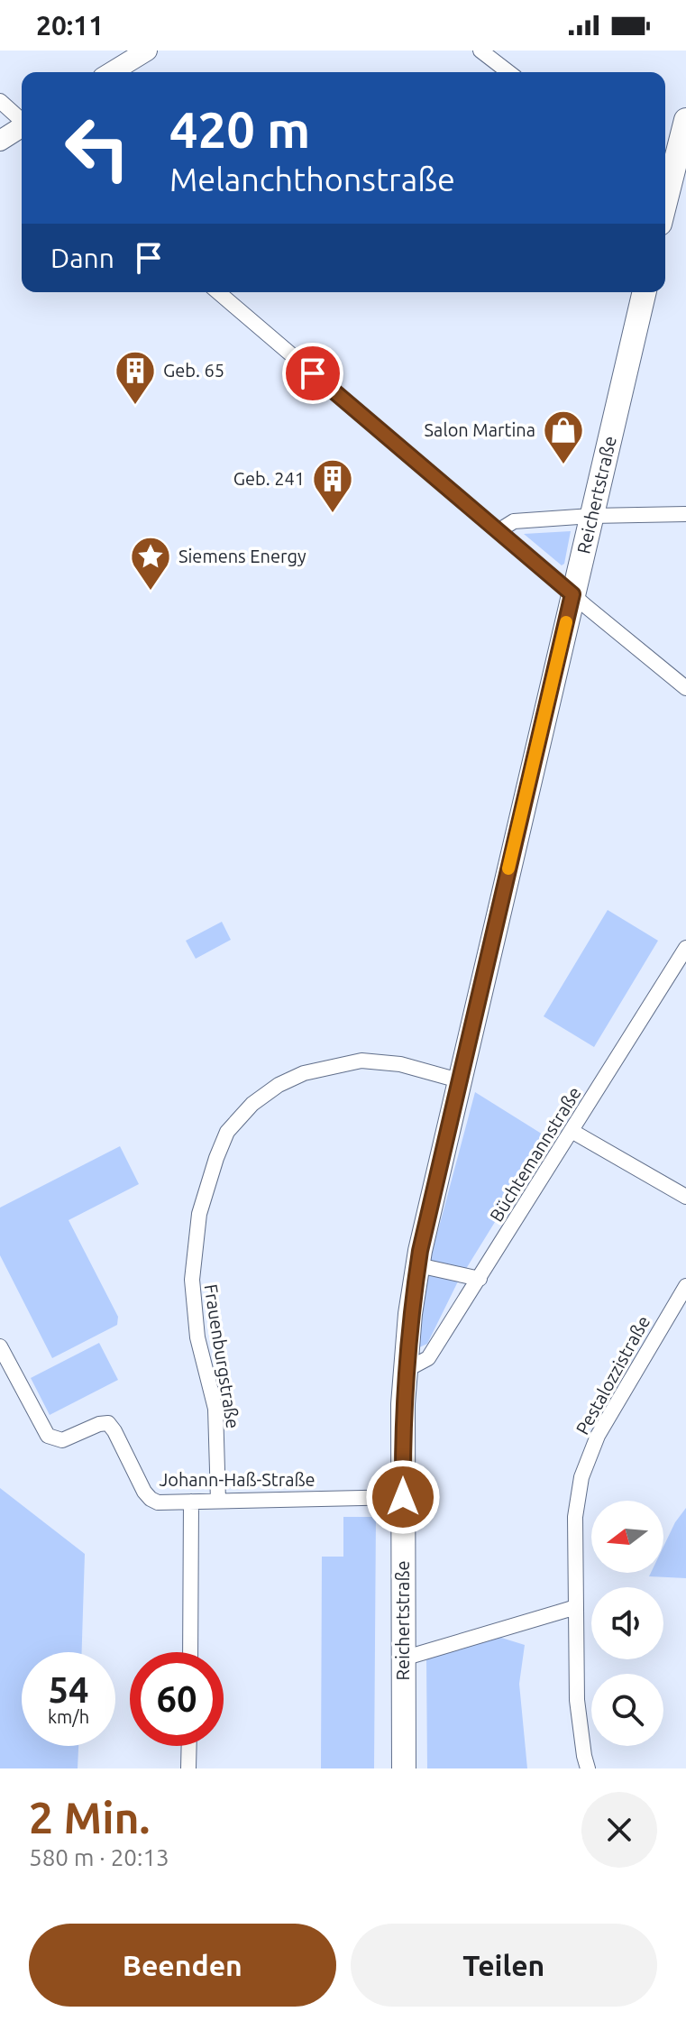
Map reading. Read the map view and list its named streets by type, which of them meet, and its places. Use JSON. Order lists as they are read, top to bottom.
{
  "streets": {
    "main road": ["Reichertstraße"],
    "street": [
      "Büchtemannstraße",
      "Frauenburgstraße",
      "Pestalozzistraße",
      "Johann-Haß-Straße"
    ]
  },
  "crossings": [
    ["Reichertstraße", "Büchtemannstraße"],
    ["Reichertstraße", "Frauenburgstraße"],
    ["Reichertstraße", "Johann-Haß-Straße"],
    ["Frauenburgstraße", "Johann-Haß-Straße"]
  ],
  "places": {
    "building": ["Geb. 65", "Geb. 241"],
    "shop": ["Salon Martina"],
    "place": ["Siemens Energy"]
  },
  "north": "left",
  "page": {
    "status": "20:11",
    "turn": ["420 m", "Melanchthonstraße"],
    "then": "Dann",
    "speed": "54 km/h",
    "limit": "60",
    "heading": ["2 Min.", "580 m · 20:13"],
    "buttons": ["Beenden", "Teilen"]
  }
}
